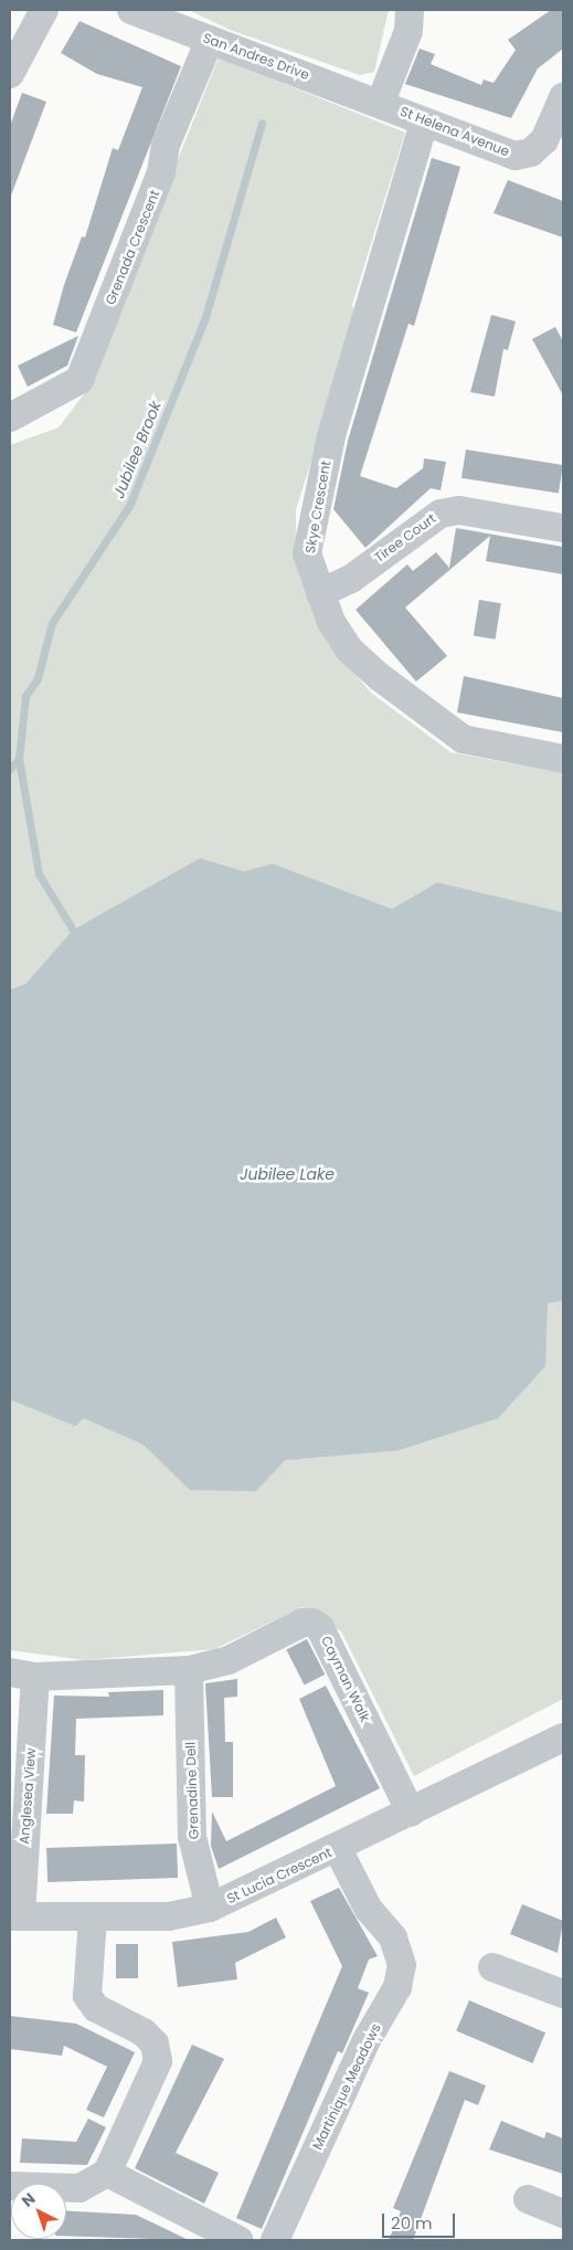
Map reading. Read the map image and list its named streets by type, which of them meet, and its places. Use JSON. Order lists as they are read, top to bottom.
{
  "streets": {
    "street": [
      "San Andres Drive",
      "St Helena Avenue",
      "Grenada Crescent",
      "Skye Crescent",
      "Tiree Court",
      "Cayman Walk",
      "Grenadine Dell",
      "Anglesea View",
      "St Lucia Crescent",
      "Martinique Meadows"
    ]
  },
  "crossings": [
    ["San Andres Drive", "St Helena Avenue"],
    ["San Andres Drive", "Grenada Crescent"],
    ["St Helena Avenue", "Skye Crescent"],
    ["Skye Crescent", "Tiree Court"],
    ["Cayman Walk", "Grenadine Dell"],
    ["Cayman Walk", "Anglesea View"],
    ["Cayman Walk", "St Lucia Crescent"],
    ["Grenadine Dell", "St Lucia Crescent"],
    ["Anglesea View", "St Lucia Crescent"],
    ["St Lucia Crescent", "Martinique Meadows"]
  ],
  "water": ["Jubilee Brook", "Jubilee Lake"],
  "scale_bar": "20 m",
  "north": "top left"
}
